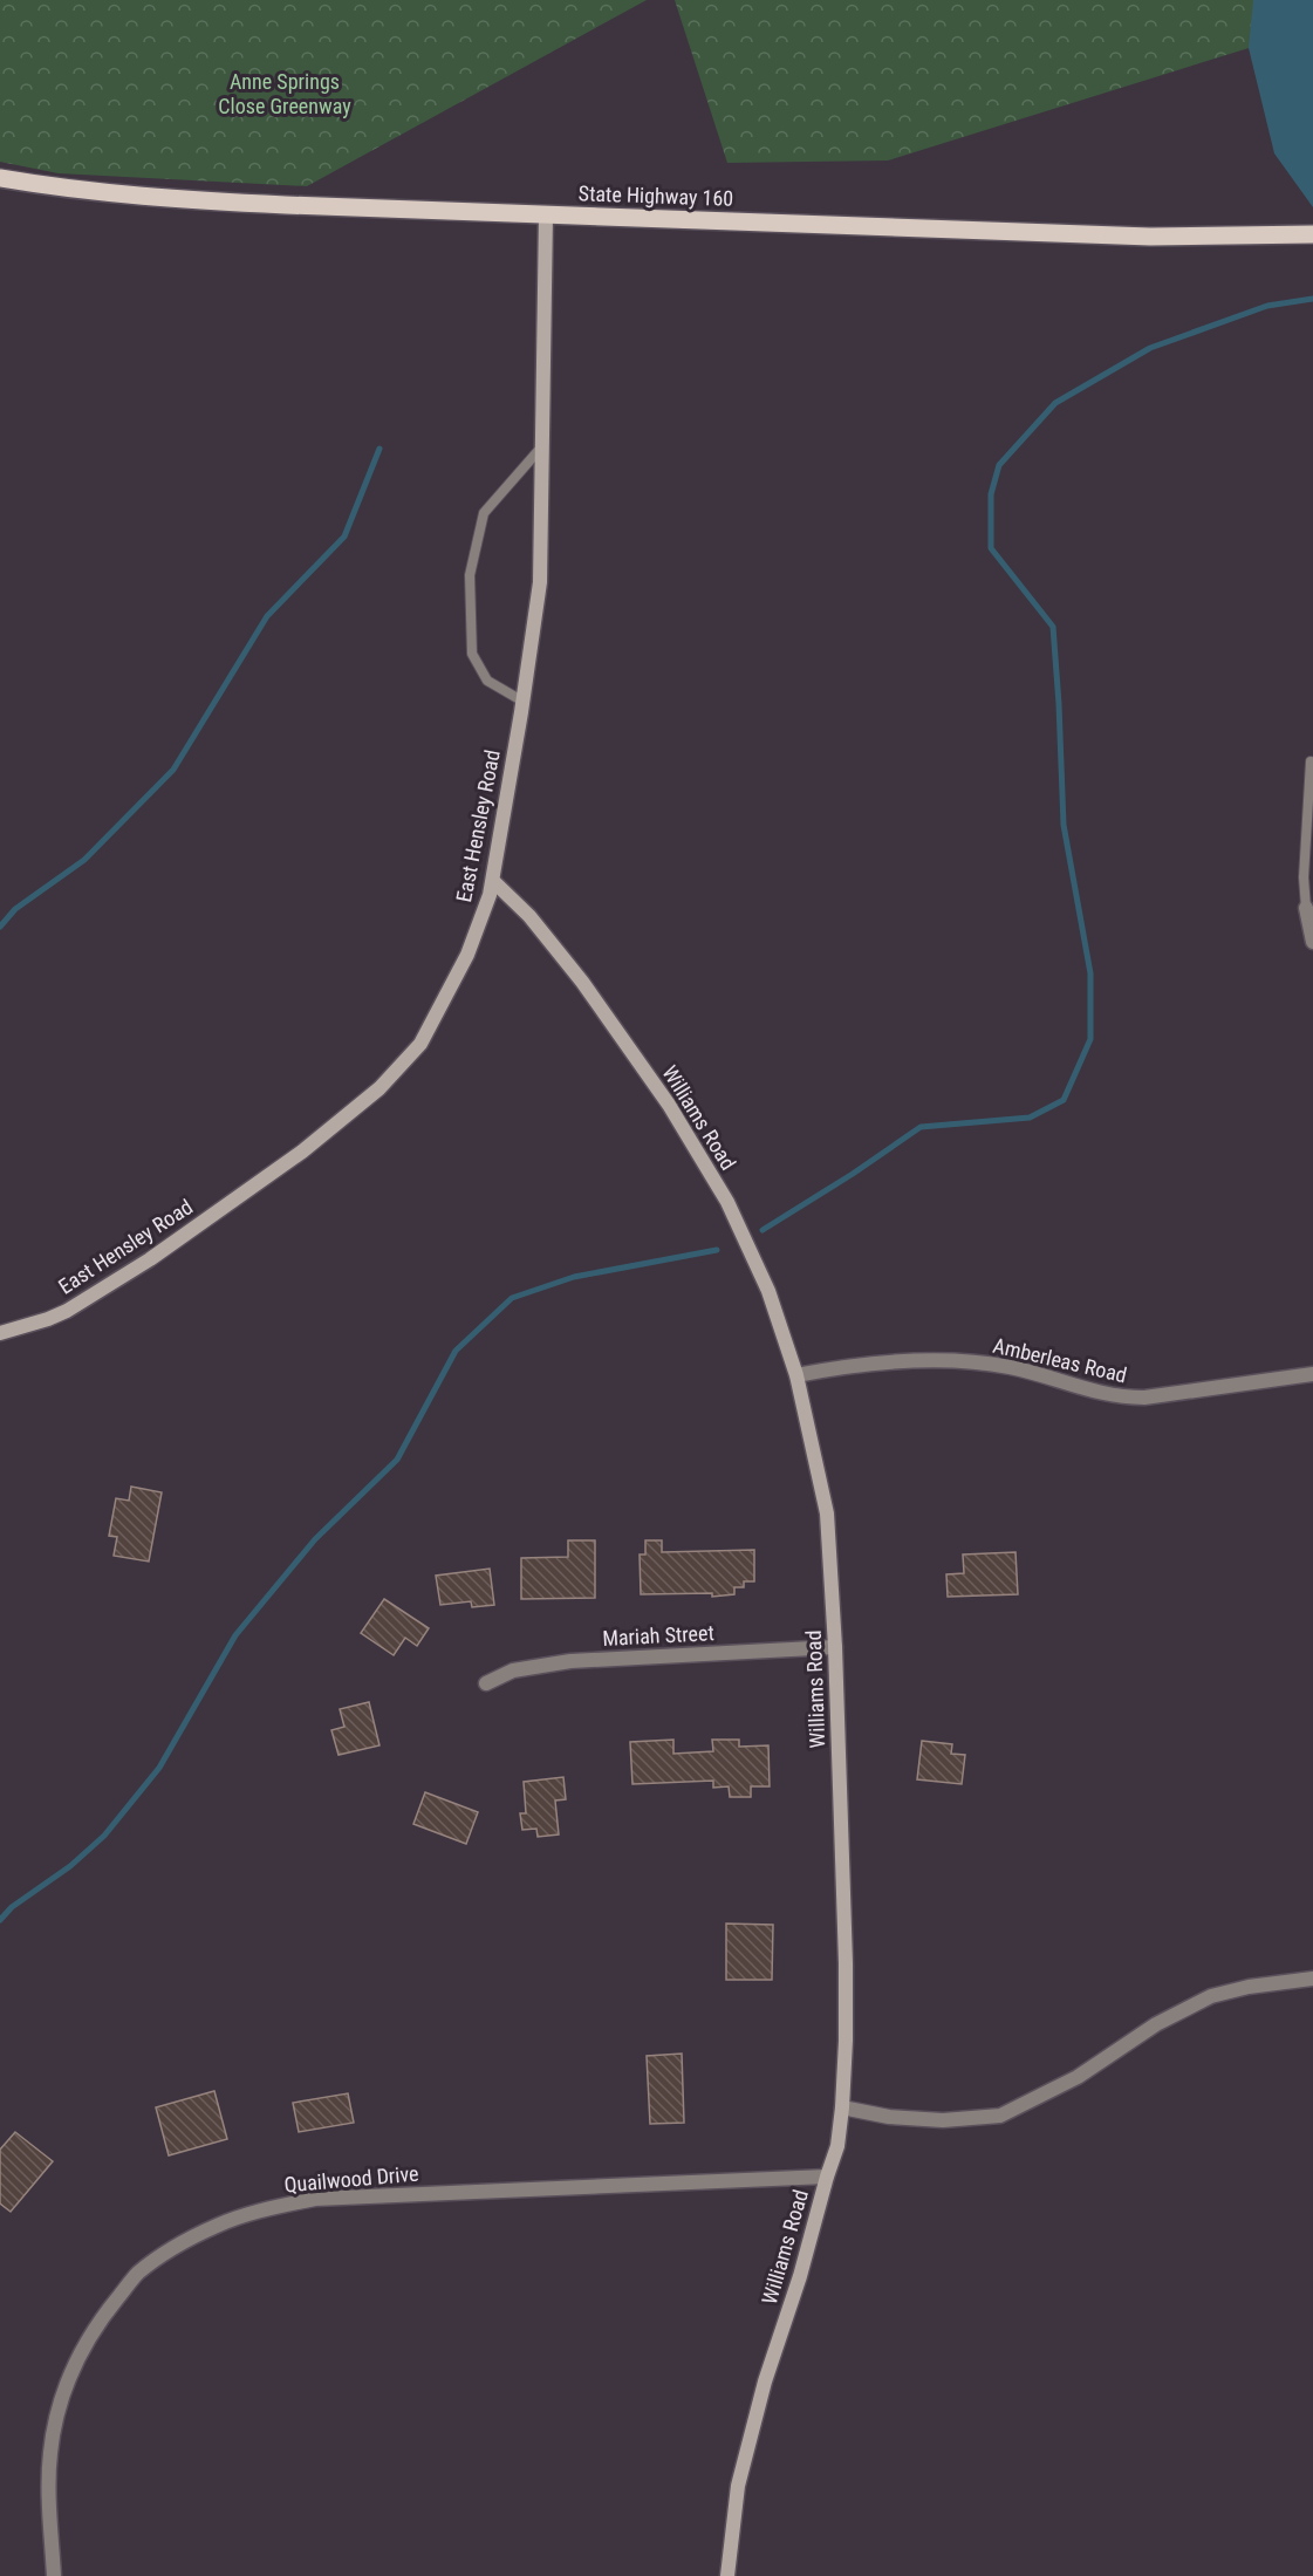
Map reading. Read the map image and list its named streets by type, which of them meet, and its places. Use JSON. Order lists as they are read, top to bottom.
{
  "streets": {
    "main road": ["State Highway 160"],
    "street": [
      "East Hensley Road",
      "Williams Road",
      "Amberleas Road",
      "Mariah Street",
      "Quailwood Drive"
    ]
  },
  "crossings": [
    ["State Highway 160", "East Hensley Road"],
    ["East Hensley Road", "Williams Road"],
    ["Williams Road", "Amberleas Road"],
    ["Williams Road", "Mariah Street"],
    ["Williams Road", "Quailwood Drive"]
  ],
  "parks": ["Anne Springs Close Greenway"]
}
